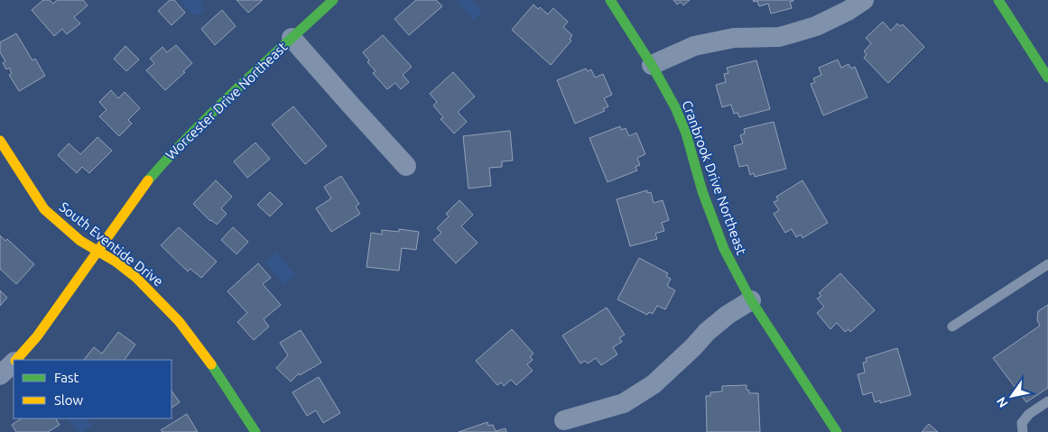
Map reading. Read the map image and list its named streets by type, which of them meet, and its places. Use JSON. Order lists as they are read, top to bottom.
{
  "streets": {
    "street": ["Worcester Drive Northeast", "Cranbrook Drive Northeast", "South Eventide Drive"]
  },
  "crossings": [
    ["Worcester Drive Northeast", "South Eventide Drive"]
  ],
  "legend": ["Fast", "Slow"],
  "north": "bottom left"
}
